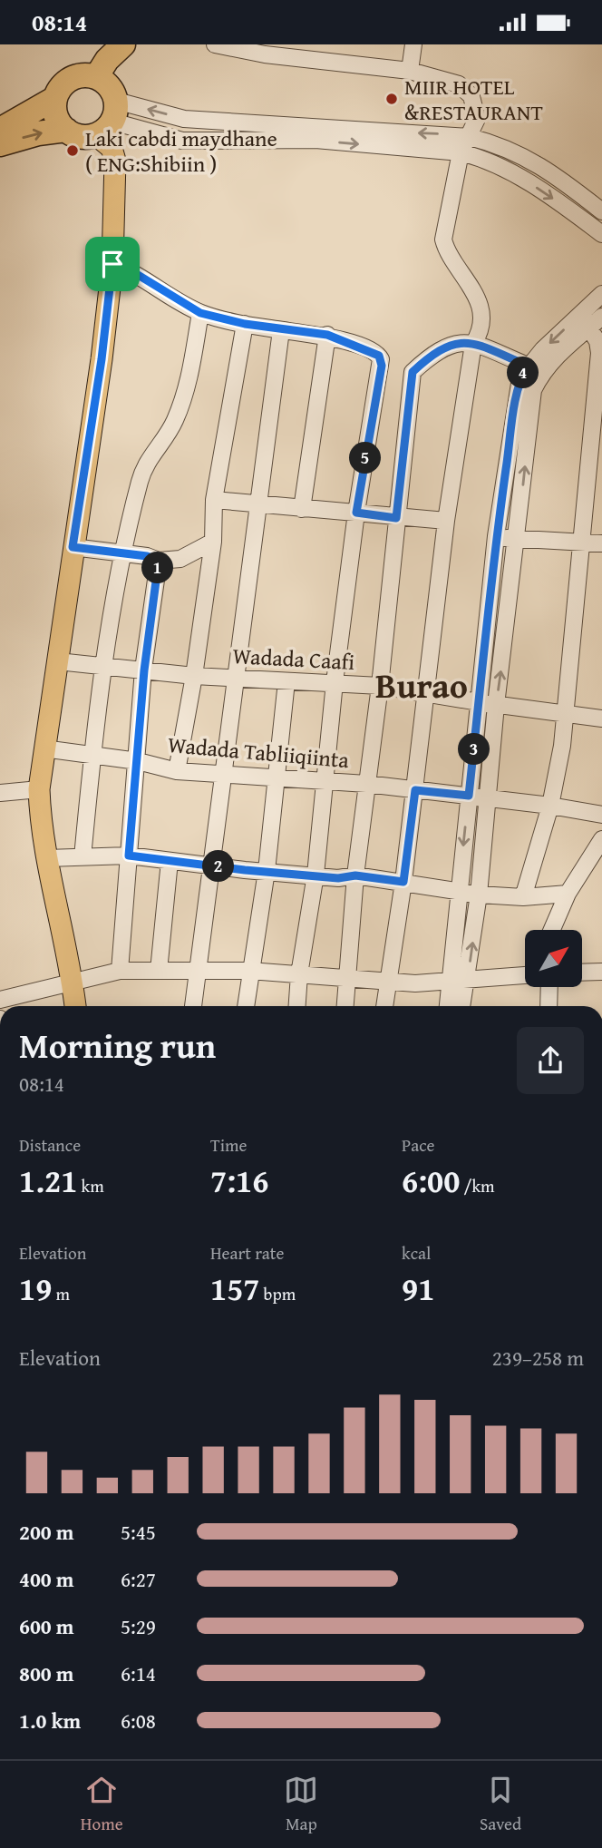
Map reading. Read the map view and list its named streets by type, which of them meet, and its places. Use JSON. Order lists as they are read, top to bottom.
{
  "streets": {
    "street": ["Wadada Caafi", "Wadada Tabliiqiinta"]
  },
  "districts": ["Burao"],
  "places": ["MIIR HOTEL &RESTAURANT", "Laki cabdi maydhane ( ENG:Shibiin )"],
  "north": "top right",
  "page": {
    "status": "08:14",
    "pins": [
      "4",
      "5",
      "1",
      "3",
      "2"
    ],
    "heading": ["Morning run", "08:14"],
    "stats": [
      ["Distance", "1.21 km"],
      ["Time", "7:16"],
      ["Pace", "6:00 /km"],
      ["Elevation", "19 m"],
      ["Heart rate", "157 bpm"],
      ["kcal", "91"]
    ],
    "chart": ["Elevation", "239–258 m"],
    "list": [
      {
        "name": "200 m",
        "note": "5:45"
      },
      {
        "name": "400 m",
        "note": "6:27"
      },
      {
        "name": "600 m",
        "note": "5:29"
      },
      {
        "name": "800 m",
        "note": "6:14"
      },
      {
        "name": "1.0 km",
        "note": "6:08"
      }
    ],
    "tabs": ["Home", "Map", "Saved"]
  }
}
